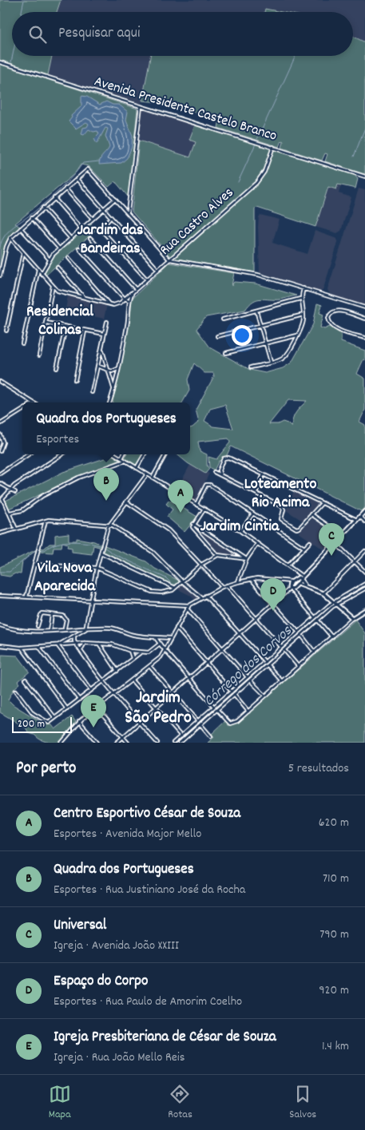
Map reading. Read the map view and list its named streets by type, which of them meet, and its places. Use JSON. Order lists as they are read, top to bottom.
{
  "streets": {
    "street": ["Avenida Presidente Castelo Branco", "Rua Castro Alves"]
  },
  "crossings": [
    ["Avenida Presidente Castelo Branco", "Rua Castro Alves"]
  ],
  "districts": [
    "Jardim das Bandeiras",
    "Residencial Colinas",
    "Loteamento Rio Acima",
    "Jardim Cintia",
    "Vila Nova Aparecida",
    "Jardim São Pedro"
  ],
  "water": ["Córrego dos Corvos"],
  "scale_bar": "200 m",
  "page": {
    "search": "Pesquisar aqui",
    "popup": ["Quadra dos Portugueses", "Esportes"],
    "pins": [
      "B",
      "A",
      "C",
      "D",
      "E"
    ],
    "scale": "200 m",
    "heading": ["Por perto", "5 resultados"],
    "list": [
      {
        "mark": "A",
        "name": "Centro Esportivo César de Souza",
        "note": "Esportes · Avenida Major Mello",
        "value": "620 m"
      },
      {
        "mark": "B",
        "name": "Quadra dos Portugueses",
        "note": "Esportes · Rua Justiniano José da Rocha",
        "value": "710 m"
      },
      {
        "mark": "C",
        "name": "Universal",
        "note": "Igreja · Avenida João XXIII",
        "value": "790 m"
      },
      {
        "mark": "D",
        "name": "Espaço do Corpo",
        "note": "Esportes · Rua Paulo de Amorim Coelho",
        "value": "920 m"
      },
      {
        "mark": "E",
        "name": "Igreja Presbiteriana de César de Souza",
        "note": "Igreja · Rua João Mello Reis",
        "value": "1.4 km"
      }
    ],
    "nav": ["Mapa", "Rotas", "Salvos"]
  }
}
